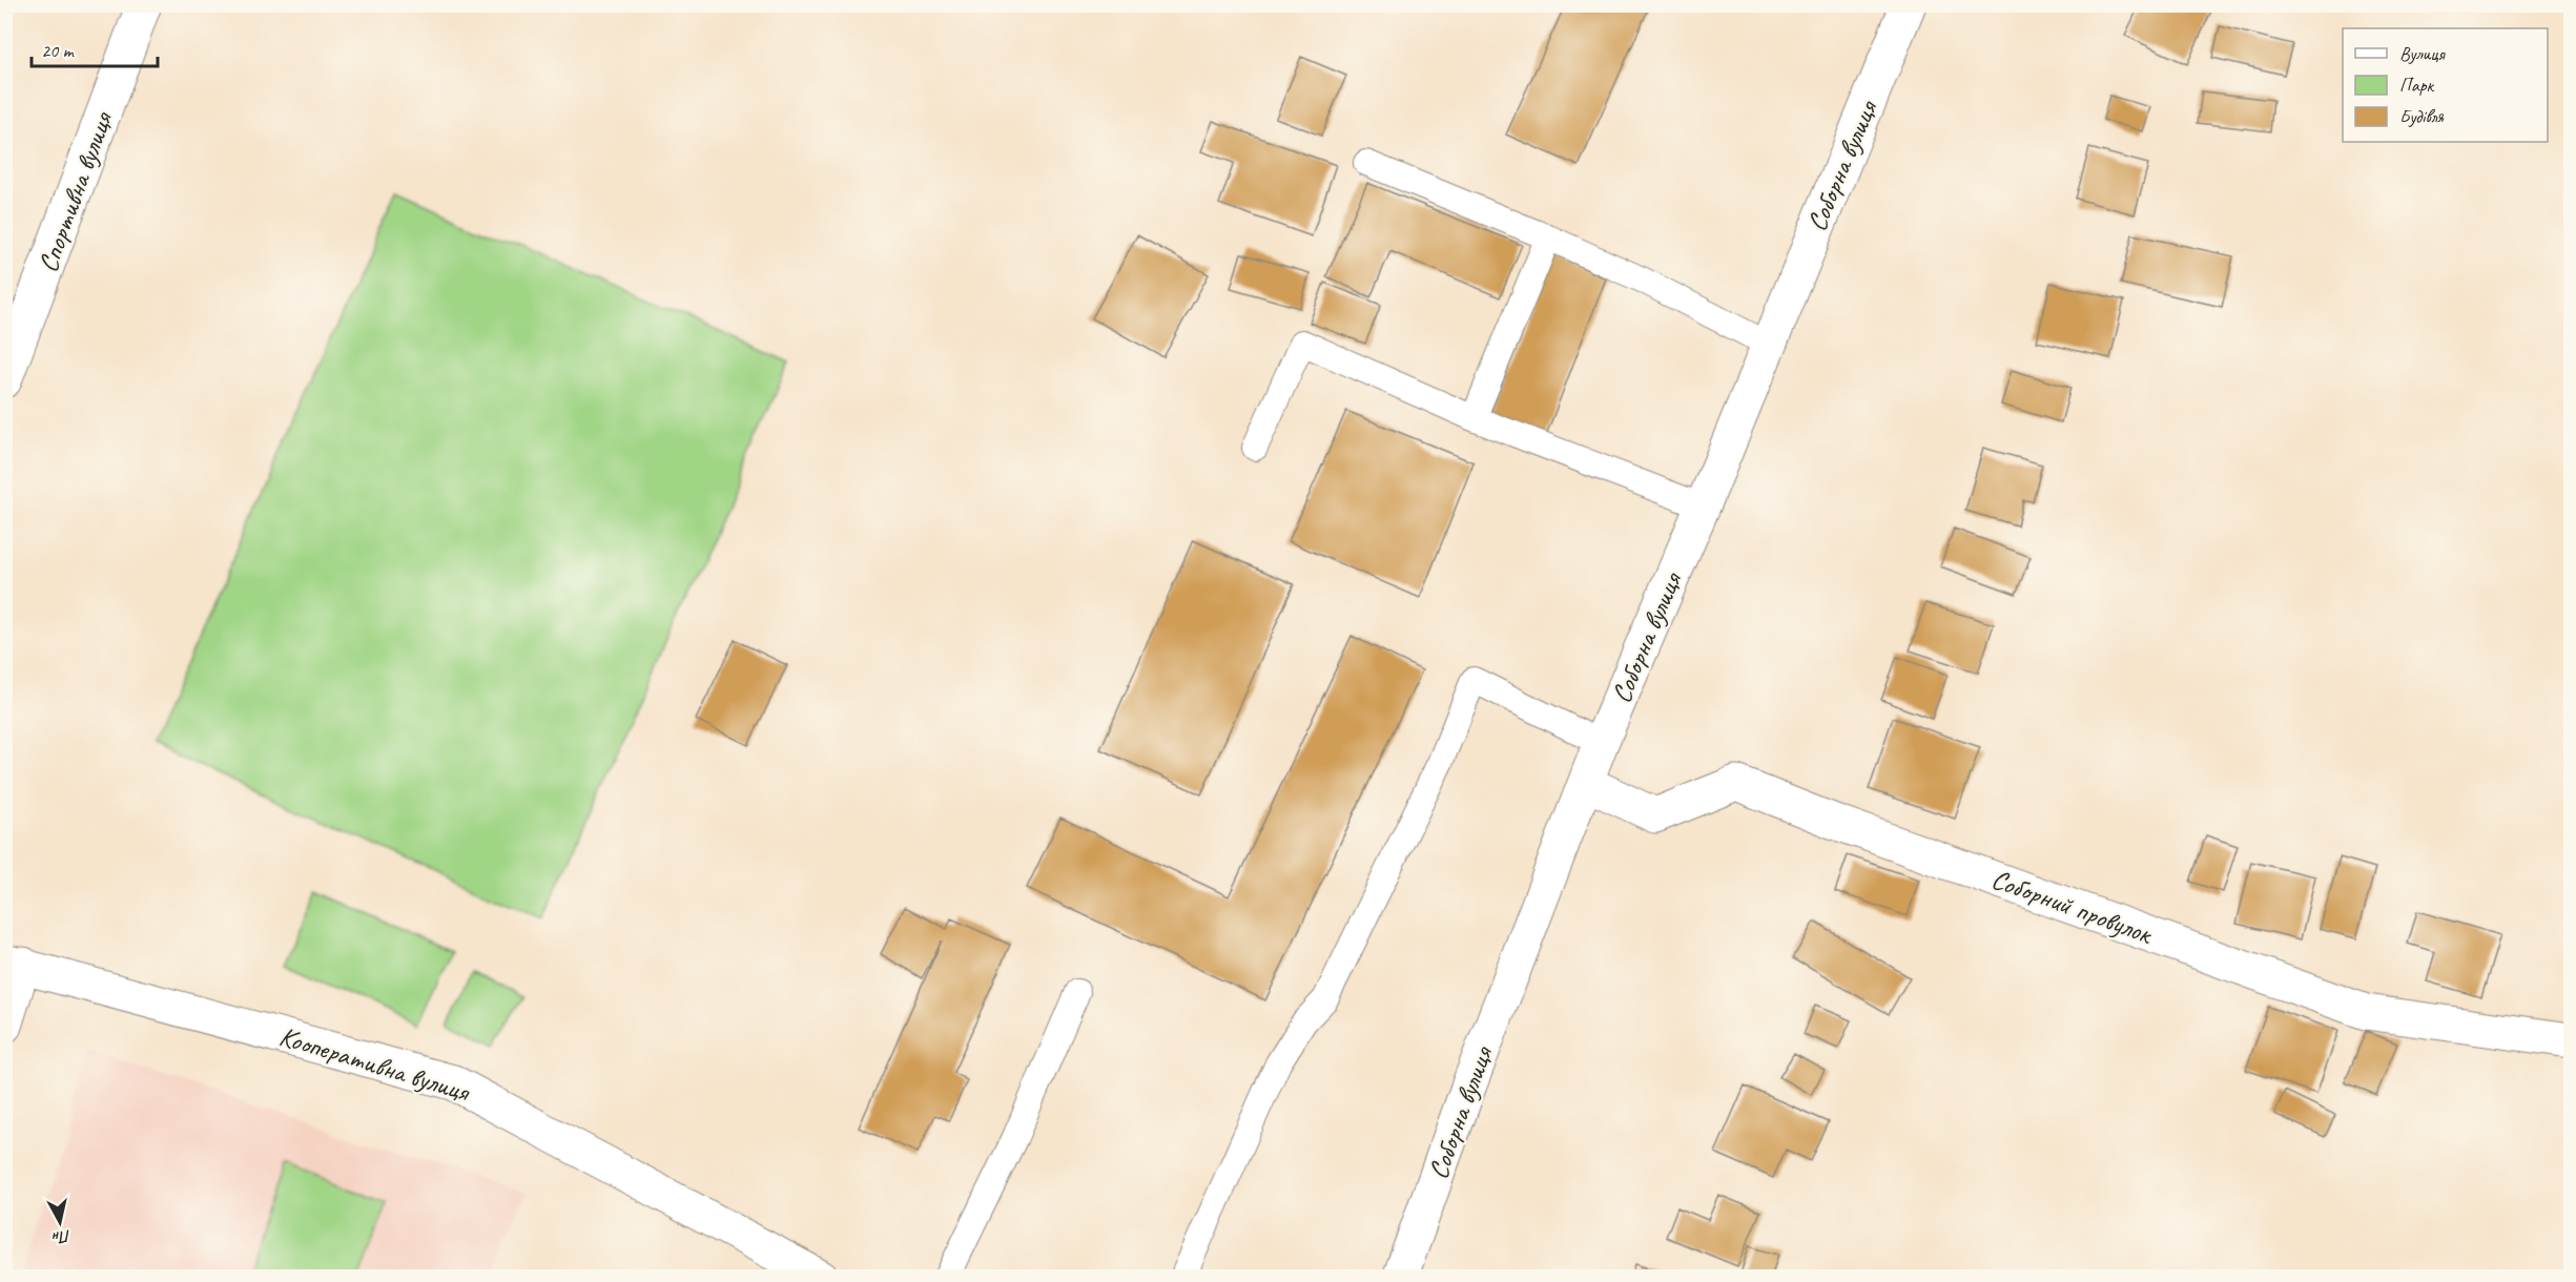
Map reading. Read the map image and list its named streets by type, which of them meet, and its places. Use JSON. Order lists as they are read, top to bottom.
{
  "streets": {
    "street": [
      "Соборна вулиця",
      "Спортивна вулиця",
      "Соборний провулок",
      "Кооперативна вулиця"
    ]
  },
  "crossings": [
    ["Соборна вулиця", "Соборний провулок"]
  ],
  "legend": ["Вулиця", "Парк", "Будівля"],
  "scale_bar": "20 m",
  "north": "bottom"
}
